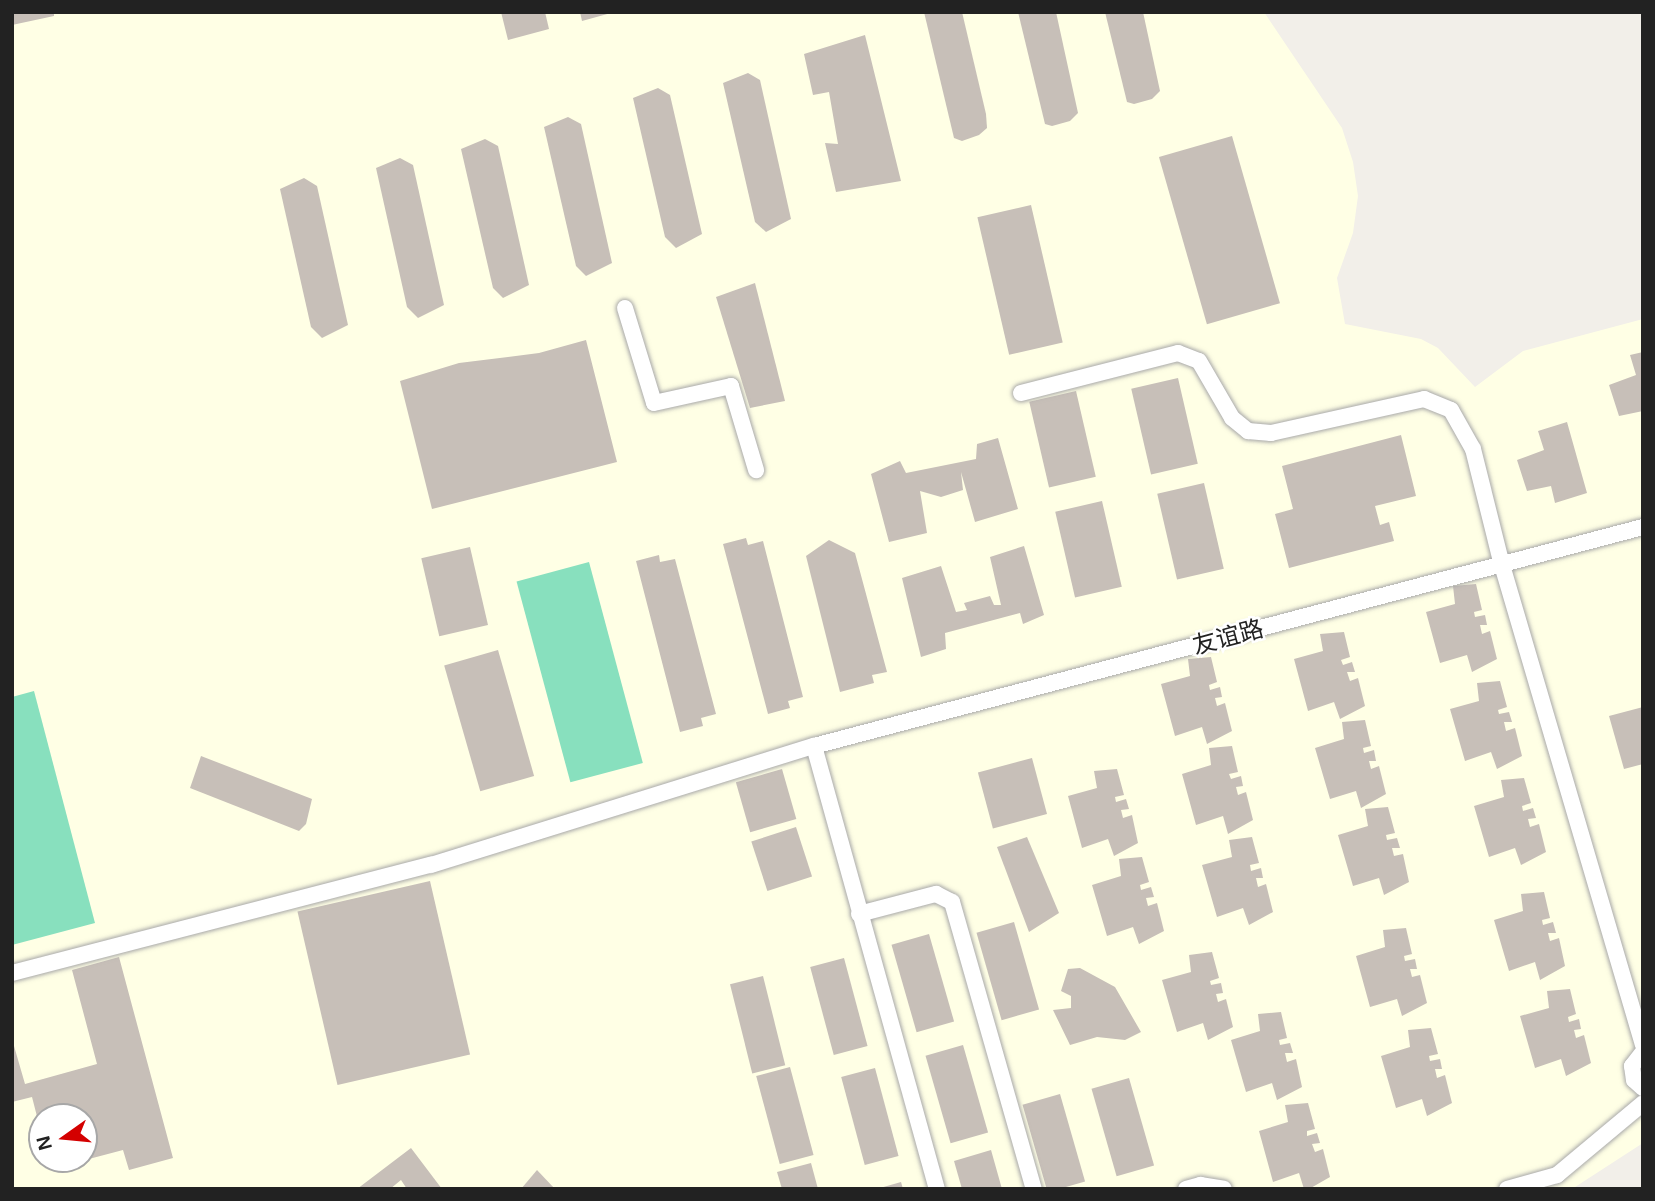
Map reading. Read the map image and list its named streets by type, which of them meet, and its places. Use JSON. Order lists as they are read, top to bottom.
{
  "streets": {
    "street": ["友谊路"]
  },
  "north": "left"
}
